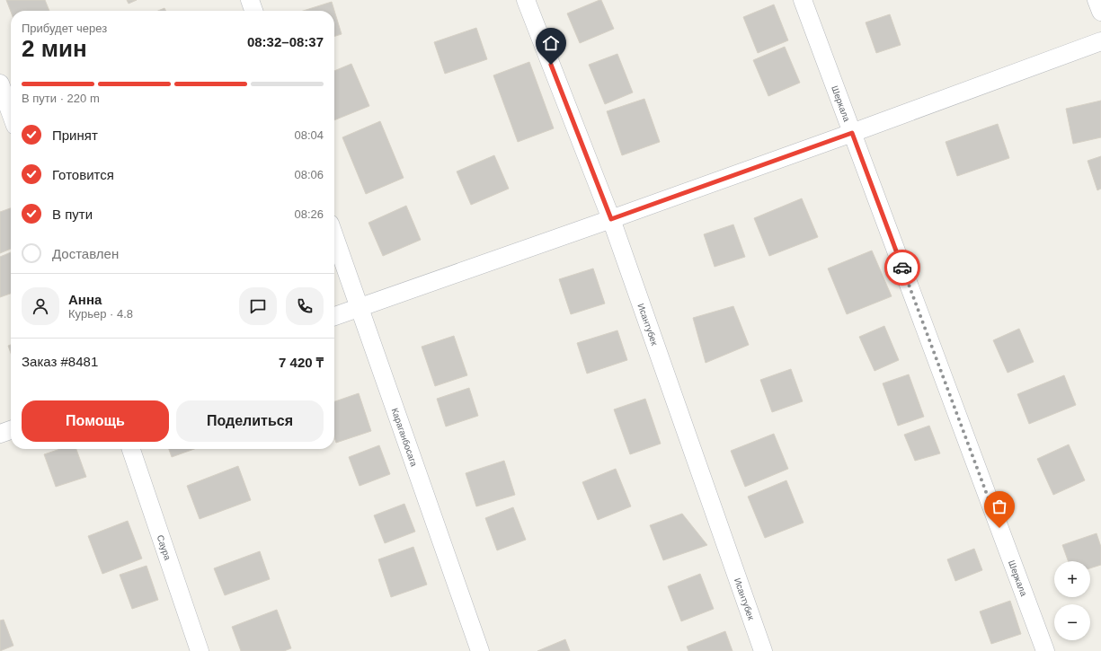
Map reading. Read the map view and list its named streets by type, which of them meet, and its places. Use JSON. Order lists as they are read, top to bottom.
{
  "streets": {
    "street": [
      "Шеркала",
      "Исантубек",
      "Караганбосага",
      "Саура"
    ]
  },
  "page": {
    "heading": ["2 мин", "Прибудет через", "08:32–08:37"],
    "panel": [
      "Анна",
      "Курьер · 4.8",
      "Заказ #8481",
      "7 420 ₸"
    ],
    "bar": "В пути · 220 m",
    "list": [
      ["Принят", "08:04"],
      ["Готовится", "08:06"],
      ["В пути", "08:26"],
      "Доставлен"
    ],
    "buttons": ["Помощь", "Поделиться"],
    "map_buttons": ["+", "−"]
  }
}
